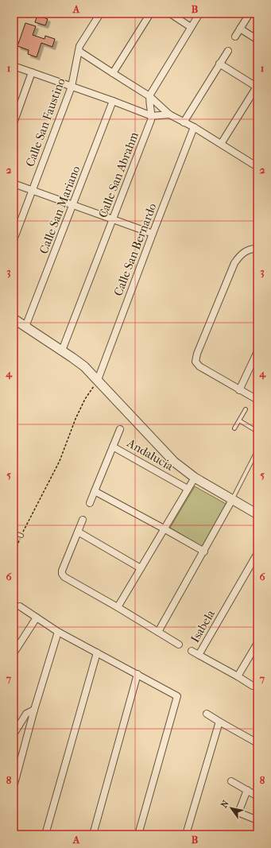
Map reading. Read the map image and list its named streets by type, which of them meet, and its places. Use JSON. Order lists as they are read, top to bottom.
{
  "streets": {
    "street": [
      "Calle San Faustino",
      "Calle San Abrahm",
      "Calle San Mariano",
      "Calle San Bernardo",
      "Andalucia",
      "Isabela"
    ]
  },
  "north": "top left",
  "grid": {
    "columns": ["A", "B"],
    "rows": [
      "1",
      "2",
      "3",
      "4",
      "5",
      "6",
      "7",
      "8"
    ]
  }
}
